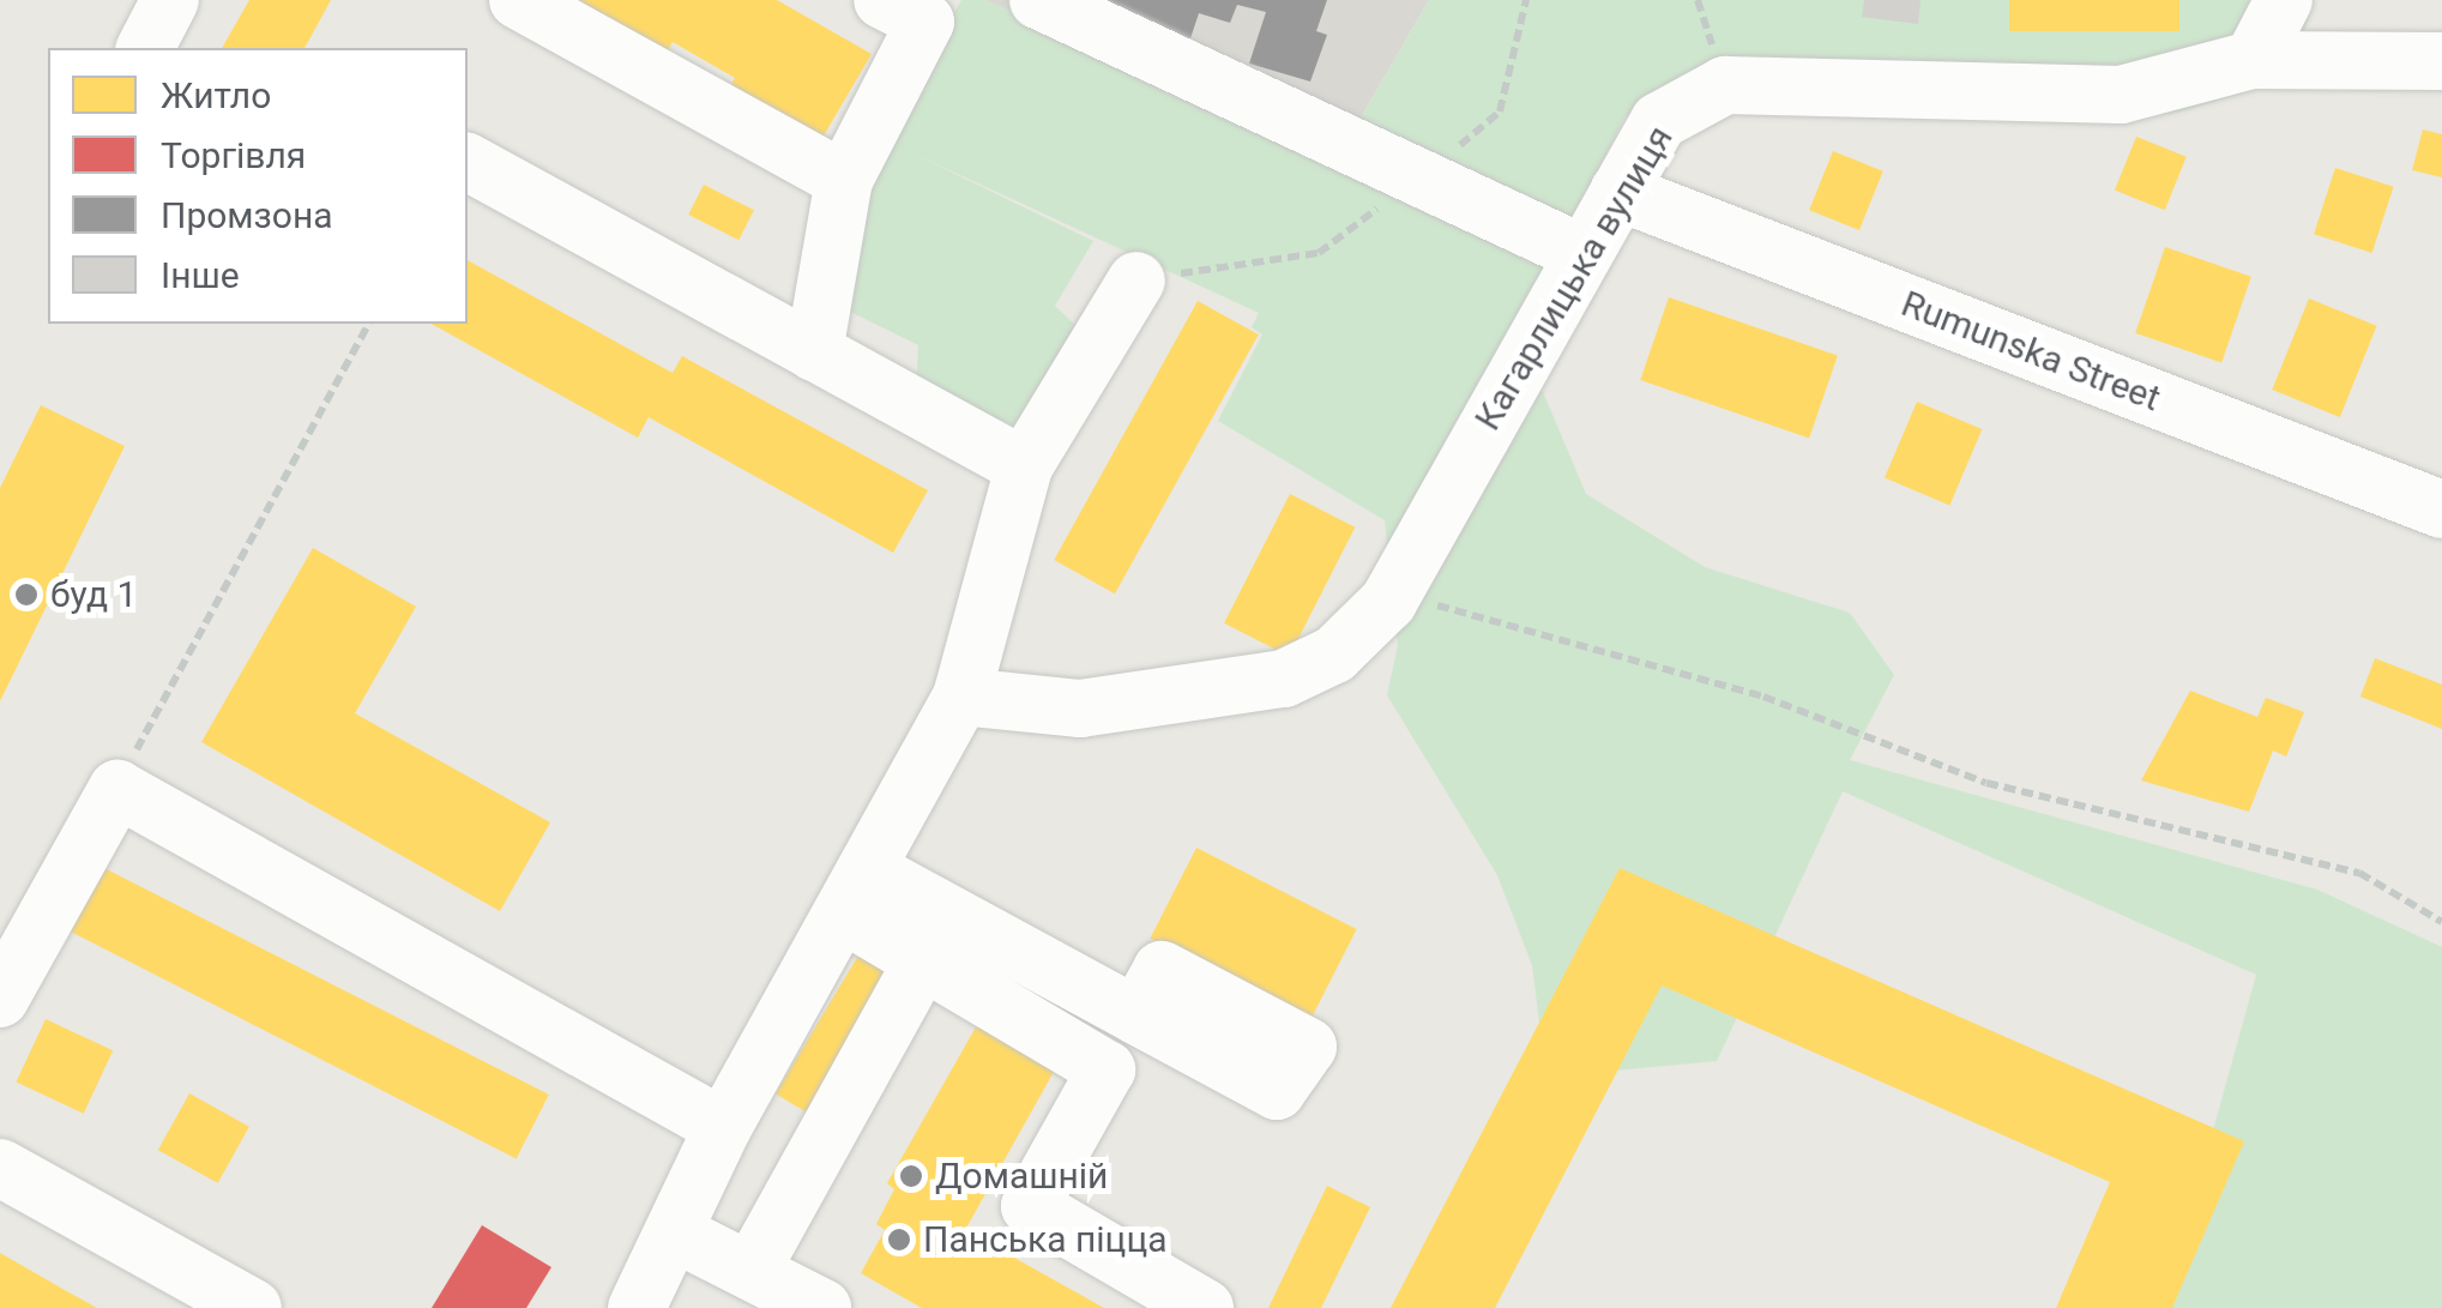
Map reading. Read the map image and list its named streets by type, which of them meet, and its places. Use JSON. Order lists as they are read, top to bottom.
{
  "streets": {
    "street": ["Кагарлицька вулиця", "Rumunska Street"]
  },
  "crossings": [
    ["Кагарлицька вулиця", "Rumunska Street"]
  ],
  "places": ["буд 1", "Домашній", "Панська пiцца"],
  "legend": [
    "Житло",
    "Торгівля",
    "Промзона",
    "Інше"
  ]
}
